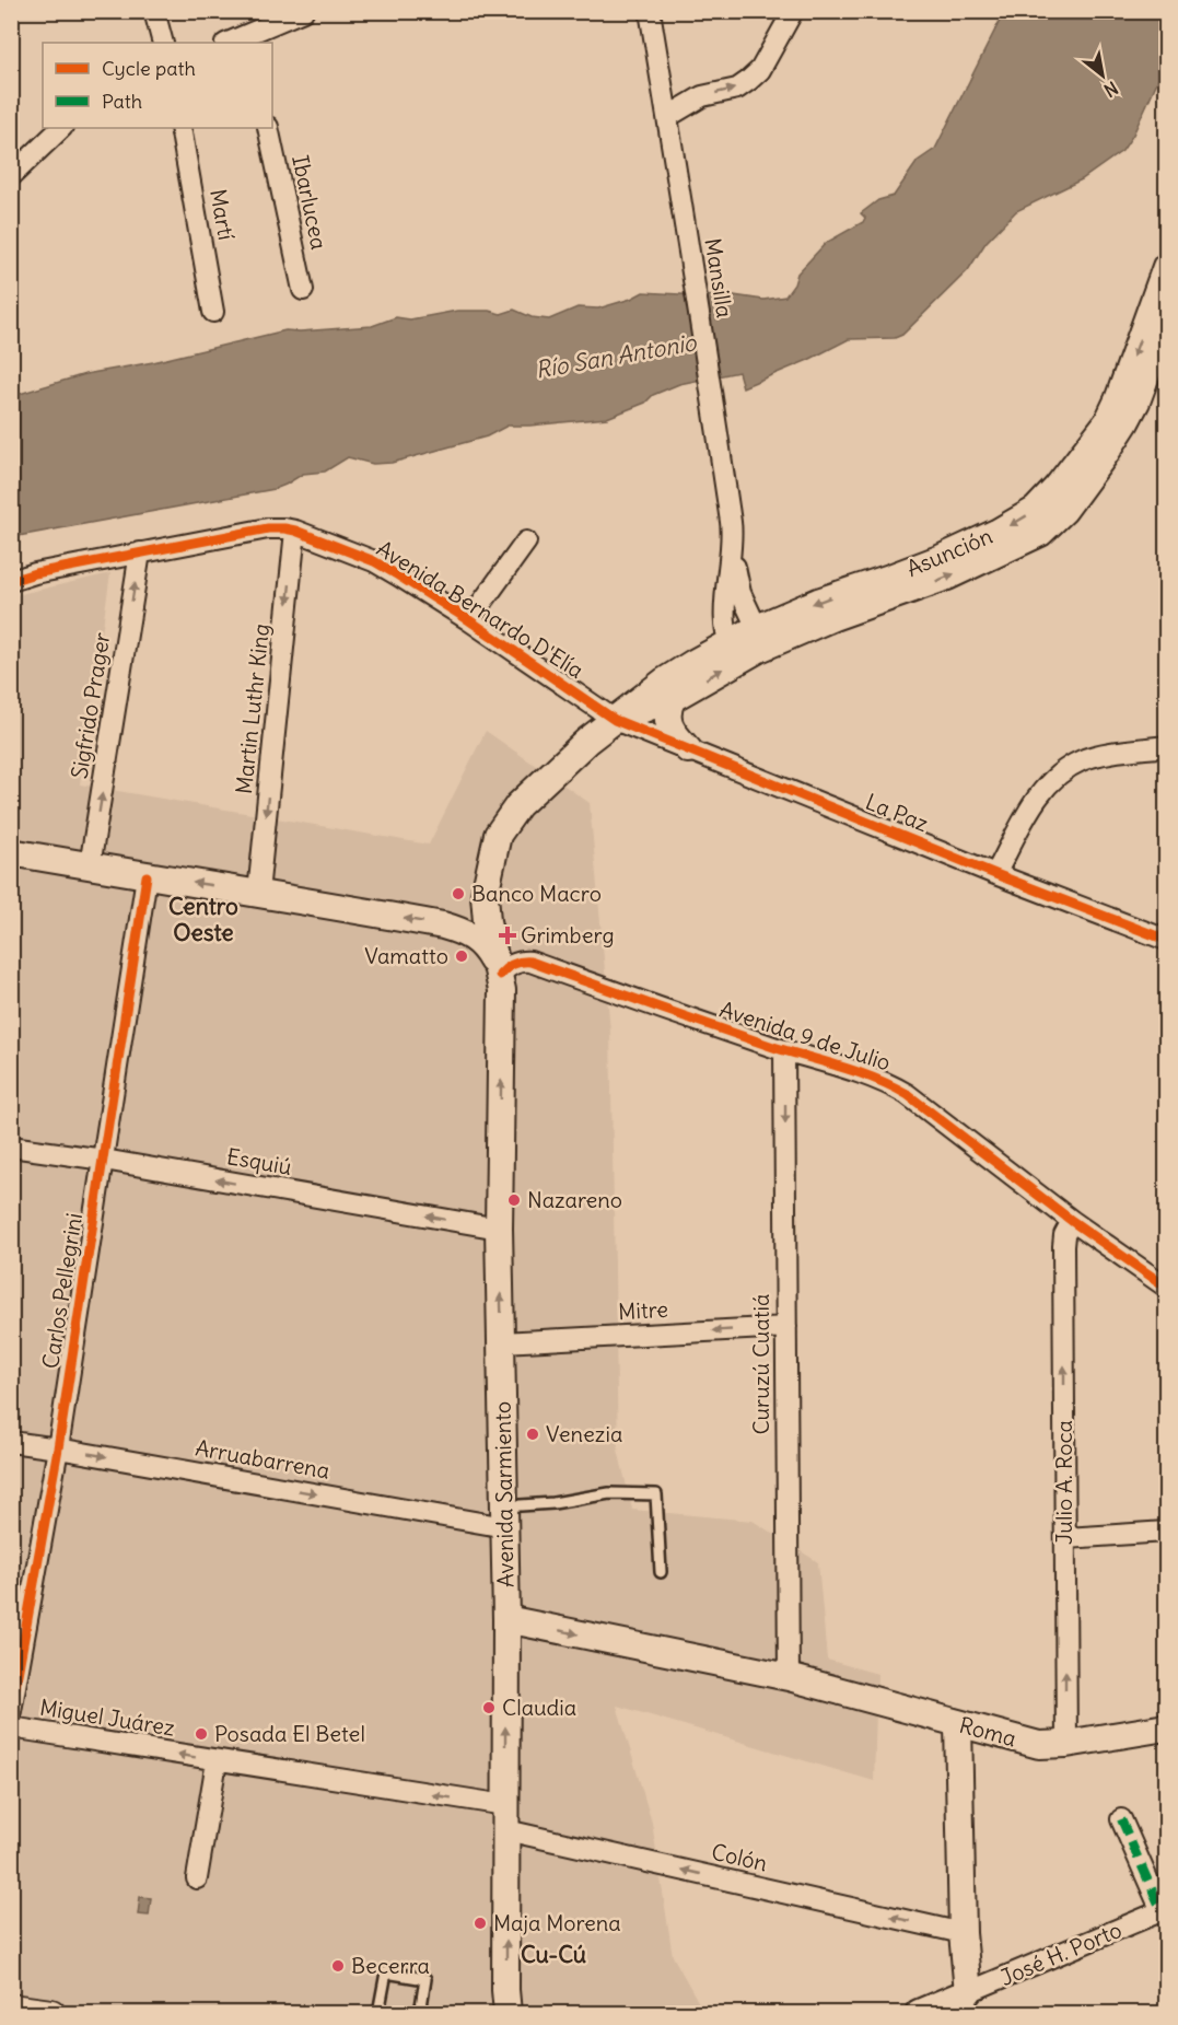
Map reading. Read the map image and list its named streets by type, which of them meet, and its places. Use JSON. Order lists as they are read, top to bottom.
{
  "streets": {
    "main road": [
      "Asunción",
      "Avenida Sarmiento",
      "Roma",
      "José H. Porto"
    ],
    "street": [
      "Ibarlucea",
      "Martí",
      "Mansilla",
      "Avenida Bernardo D'Elía",
      "Sigfrido Prager",
      "Martin Luthr King",
      "La Paz",
      "Avenida 9 de Julio",
      "Esquiú",
      "Carlos Pellegrini",
      "Mitre",
      "Curuzú Cuatiá",
      "Arruabarrena",
      "Julio A. Roca",
      "Miguel Juárez",
      "Colón"
    ]
  },
  "crossings": [
    ["Mansilla", "Asunción"],
    ["Asunción", "Avenida Bernardo D'Elía"],
    ["Asunción", "La Paz"],
    ["Asunción", "Avenida 9 de Julio"],
    ["Asunción", "Avenida Sarmiento"],
    ["Avenida Bernardo D'Elía", "Sigfrido Prager"],
    ["Avenida Bernardo D'Elía", "Martin Luthr King"],
    ["Avenida Bernardo D'Elía", "La Paz"],
    ["Avenida 9 de Julio", "Curuzú Cuatiá"],
    ["Avenida 9 de Julio", "Julio A. Roca"],
    ["Avenida 9 de Julio", "Avenida Sarmiento"],
    ["Esquiú", "Carlos Pellegrini"],
    ["Esquiú", "Avenida Sarmiento"],
    ["Carlos Pellegrini", "Arruabarrena"],
    ["Mitre", "Curuzú Cuatiá"],
    ["Mitre", "Avenida Sarmiento"],
    ["Curuzú Cuatiá", "Roma"],
    ["Arruabarrena", "Avenida Sarmiento"],
    ["Julio A. Roca", "Roma"],
    ["Avenida Sarmiento", "Miguel Juárez"],
    ["Avenida Sarmiento", "Roma"],
    ["Avenida Sarmiento", "Colón"],
    ["Miguel Juárez", "Colón"]
  ],
  "one_way": [
    "Sigfrido Prager",
    "Martin Luthr King",
    "Esquiú",
    "Mitre",
    "Curuzú Cuatiá",
    "Arruabarrena",
    "Julio A. Roca",
    "Avenida Sarmiento",
    "Miguel Juárez",
    "Roma",
    "Colón"
  ],
  "districts": ["Centro Oeste", "Cu-Cú"],
  "water": ["Río San Antonio"],
  "places": {
    "other": [
      "Banco Macro",
      "Vamatto",
      "Nazareno",
      "Venezia",
      "Claudia",
      "Posada El Betel",
      "Maja Morena",
      "Becerra"
    ],
    "health": ["Grimberg"]
  },
  "legend": ["Cycle path", "Path"],
  "north": "bottom right"
}
